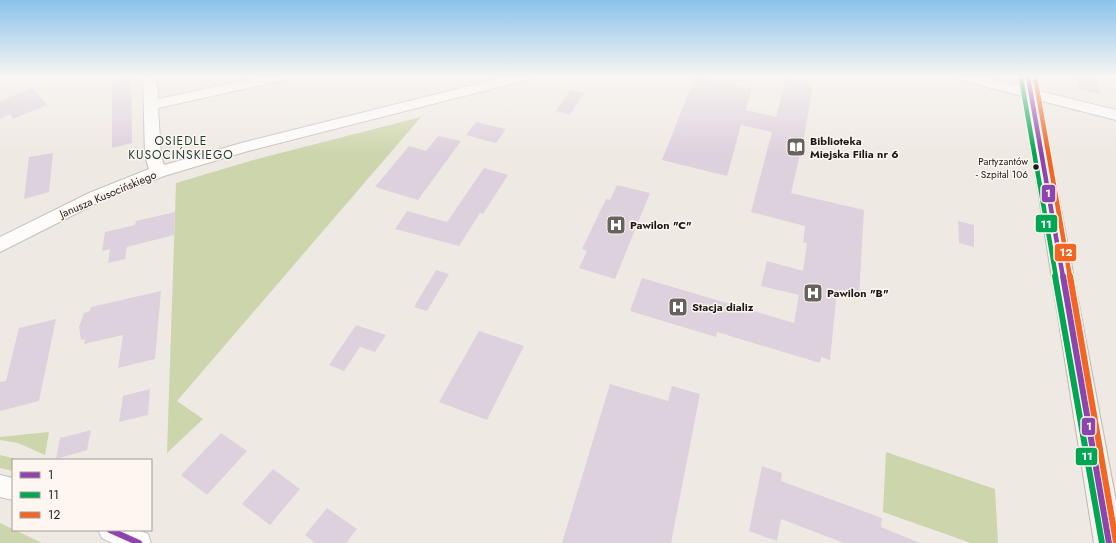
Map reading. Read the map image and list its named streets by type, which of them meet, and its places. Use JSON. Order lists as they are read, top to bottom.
{
  "streets": {
    "street": ["Janusza Kusocińskiego"]
  },
  "districts": ["OSIEDLE KUSOCIŃSKIEGO"],
  "places": {
    "library": ["Biblioteka Miejska Filia nr 6"],
    "other": ["Partyzantów - Szpital 106"],
    "hospital": ["Pawilon \"C\"", "Pawilon \"B\"", "Stacja dializ"]
  },
  "lines": ["transit line 1", "transit line 11", "transit line 12"],
  "legend": ["1", "11", "12"]
}
